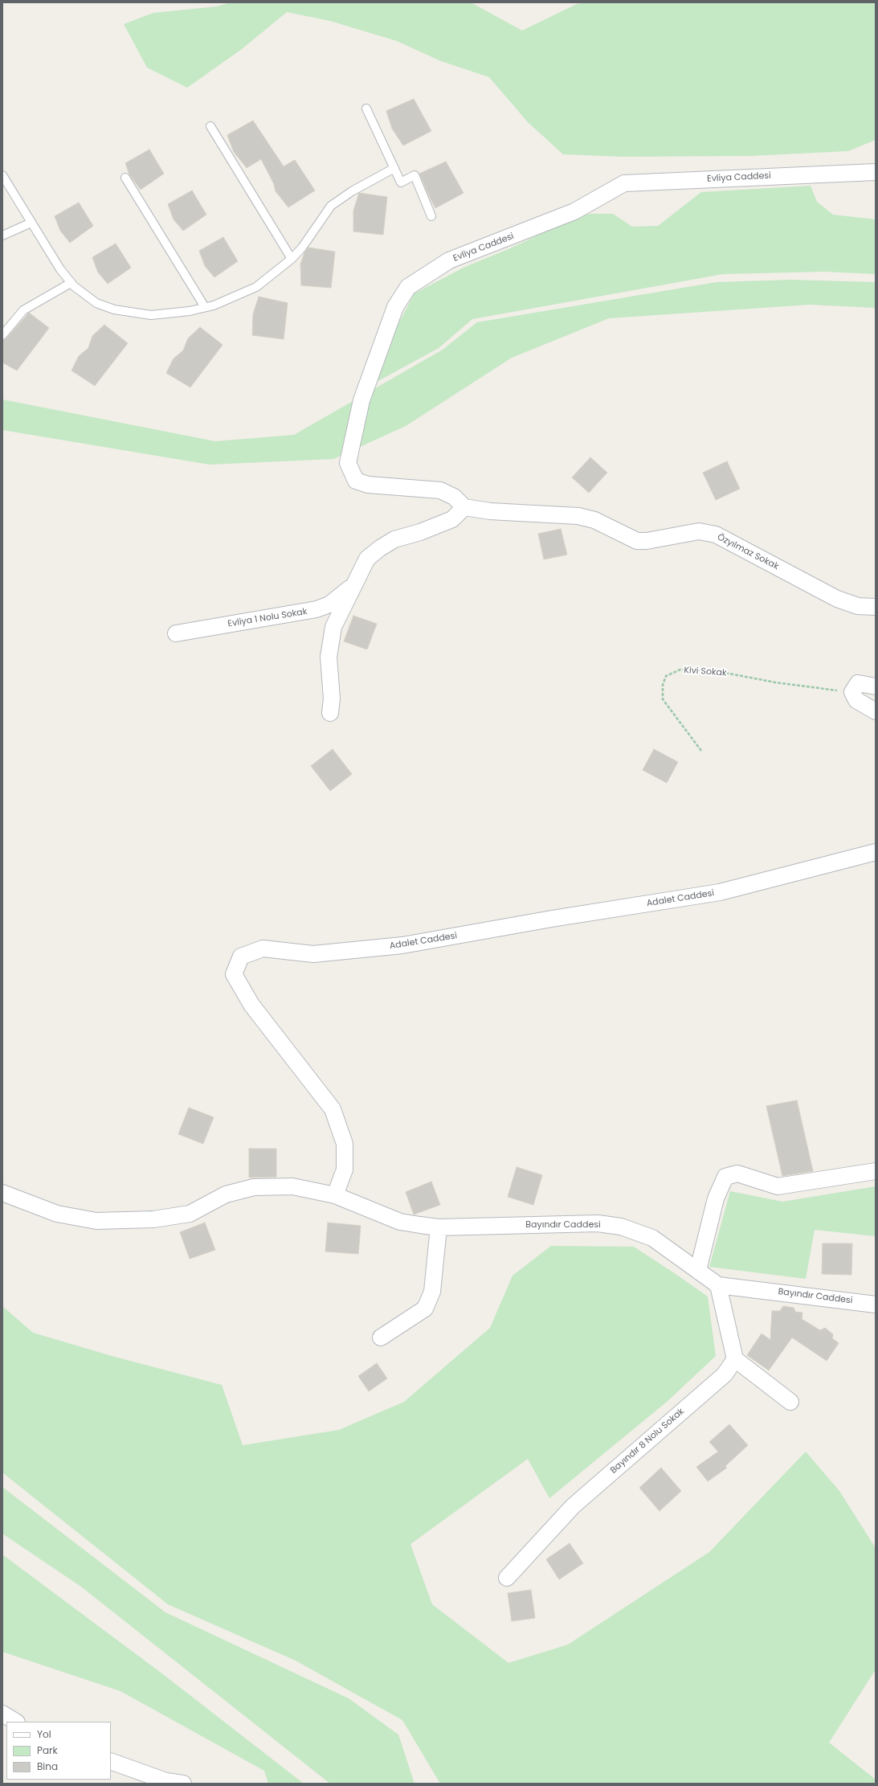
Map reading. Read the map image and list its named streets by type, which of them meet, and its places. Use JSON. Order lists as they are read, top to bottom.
{
  "streets": {
    "street": [
      "Evliya Caddesi",
      "Özyılmaz Sokak",
      "Evliya 1 Nolu Sokak",
      "Adalet Caddesi",
      "Bayındır Caddesi",
      "Bayındır 8 Nolu Sokak"
    ],
    "path": ["Kivi Sokak"]
  },
  "crossings": [
    ["Evliya Caddesi", "Özyılmaz Sokak"],
    ["Adalet Caddesi", "Bayındır Caddesi"]
  ],
  "legend": ["Yol", "Park", "Bina"]
}
